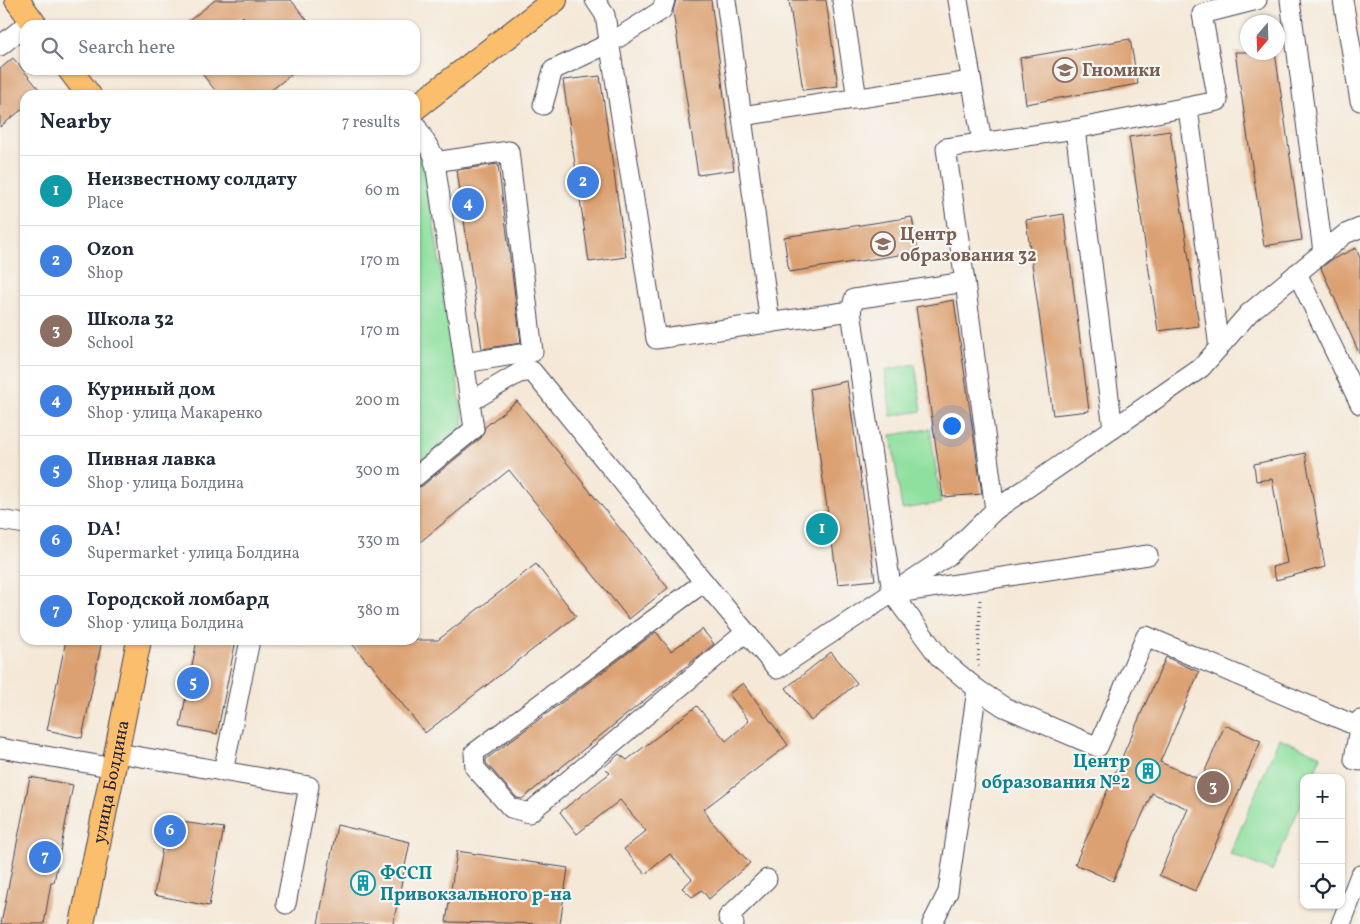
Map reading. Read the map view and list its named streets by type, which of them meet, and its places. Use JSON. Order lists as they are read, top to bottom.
{
  "streets": {
    "main road": ["улица Болдина"]
  },
  "places": {
    "school or university": ["Гномики", "Центр образования 32"],
    "building": ["Центр образования №2", "ФССП Привокзального р-на"]
  },
  "north": "bottom",
  "page": {
    "search": "Search here",
    "heading": ["Nearby", "7 results"],
    "list": [
      {
        "mark": "1",
        "name": "Неизвестному солдату",
        "note": "Place",
        "value": "60 m"
      },
      {
        "mark": "2",
        "name": "Ozon",
        "note": "Shop",
        "value": "170 m"
      },
      {
        "mark": "3",
        "name": "Школа 32",
        "note": "School",
        "value": "170 m"
      },
      {
        "mark": "4",
        "name": "Куриный дом",
        "note": "Shop · улица Макаренко",
        "value": "200 m"
      },
      {
        "mark": "5",
        "name": "Пивная лавка",
        "note": "Shop · улица Болдина",
        "value": "300 m"
      },
      {
        "mark": "6",
        "name": "DA!",
        "note": "Supermarket · улица Болдина",
        "value": "330 m"
      },
      {
        "mark": "7",
        "name": "Городской ломбард",
        "note": "Shop · улица Болдина",
        "value": "380 m"
      }
    ],
    "pins": [
      "2",
      "4",
      "1",
      "5",
      "3",
      "6",
      "7"
    ],
    "map_buttons": ["+", "−"]
  }
}
